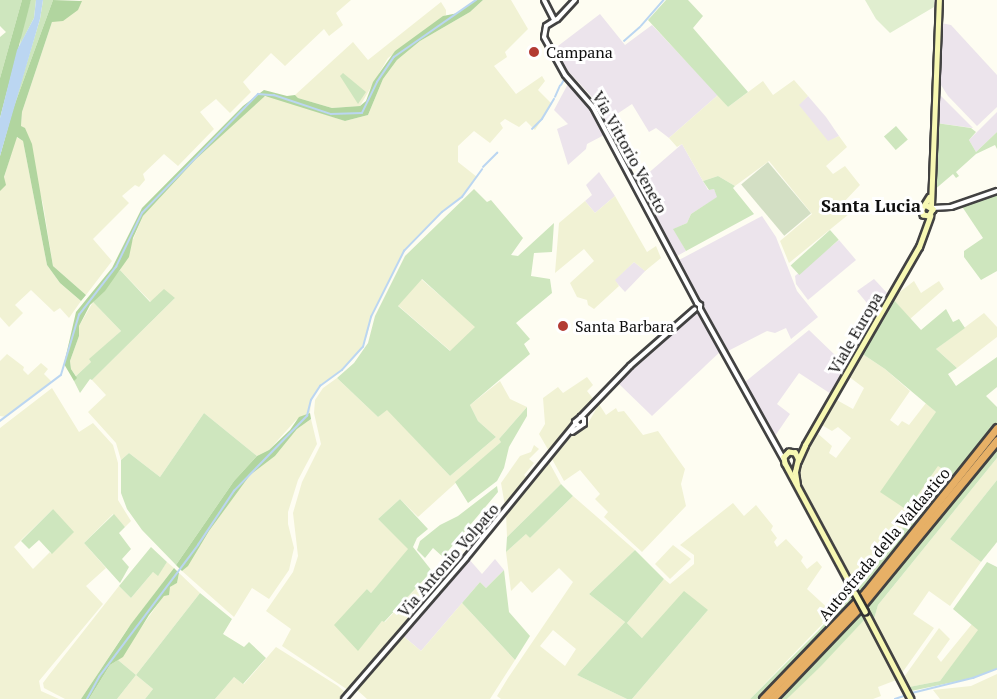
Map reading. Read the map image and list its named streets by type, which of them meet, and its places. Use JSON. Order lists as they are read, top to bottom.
{
  "streets": {
    "highway": ["Autostrada della Valdastico"],
    "main road": ["Viale Europa"],
    "street": ["Via Vittorio Veneto", "Via Antonio Volpato"]
  },
  "districts": ["Santa Lucia"],
  "places": ["Campana", "Santa Barbara"]
}
